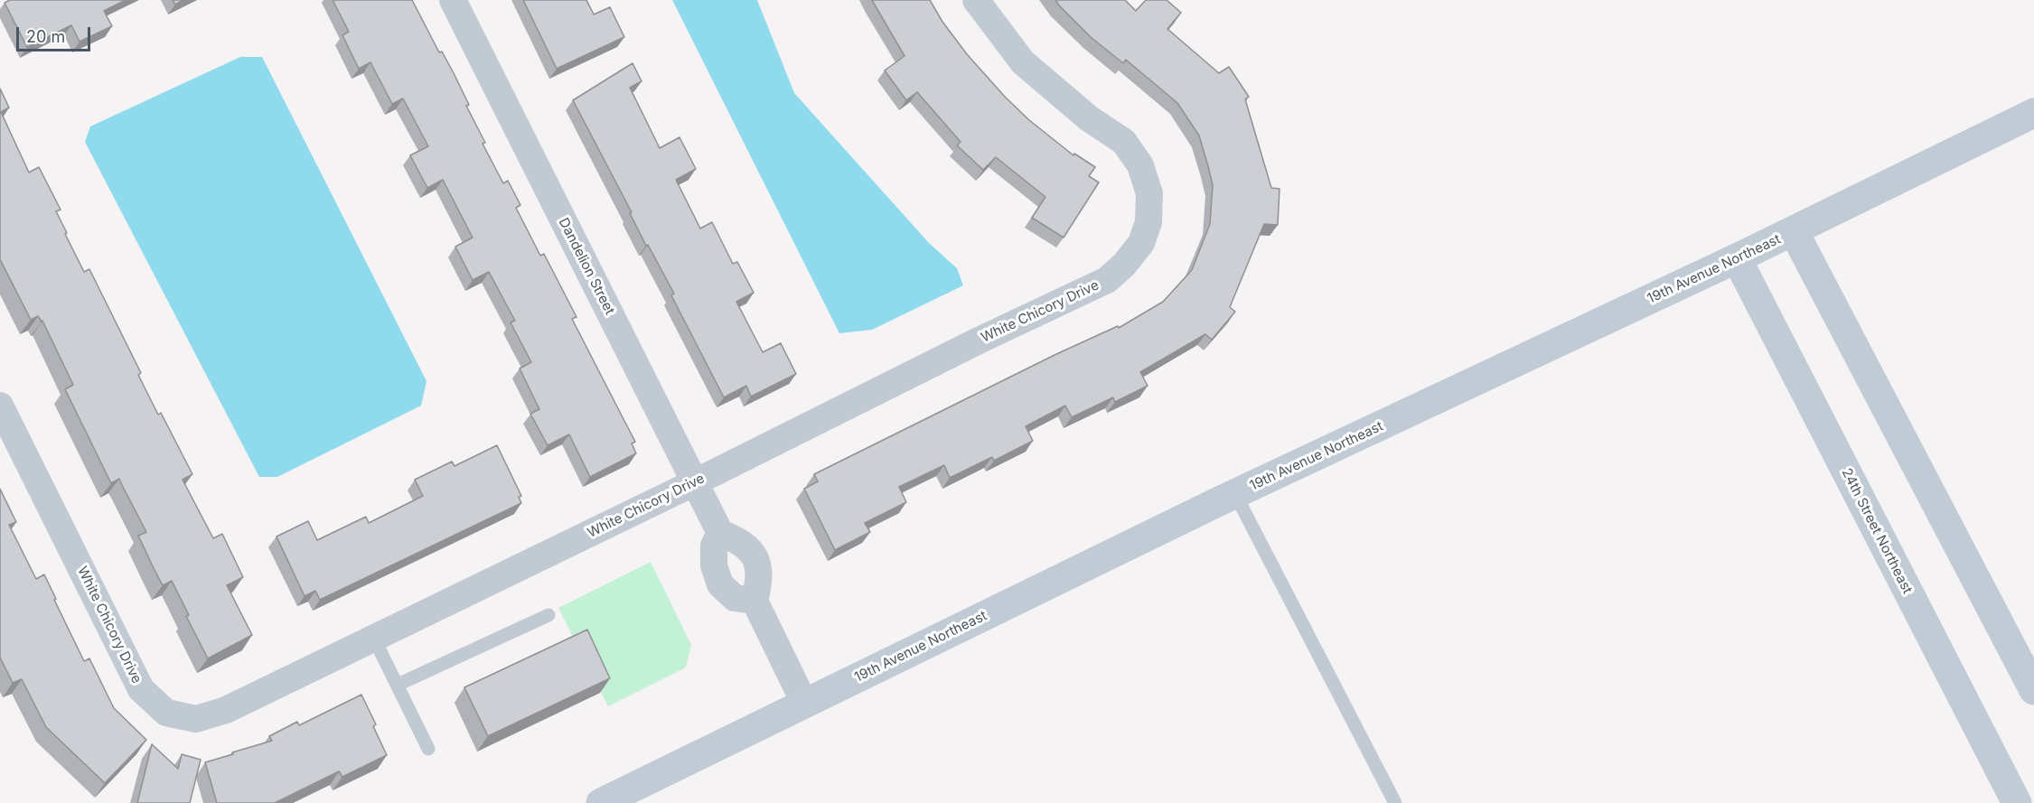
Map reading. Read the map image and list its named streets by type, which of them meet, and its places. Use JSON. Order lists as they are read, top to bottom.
{
  "streets": {
    "street": [
      "Dandelion Street",
      "19th Avenue Northeast",
      "White Chicory Drive",
      "24th Street Northeast"
    ]
  },
  "crossings": [
    ["Dandelion Street", "White Chicory Drive"],
    ["19th Avenue Northeast", "24th Street Northeast"]
  ],
  "scale_bar": "20 m"
}
